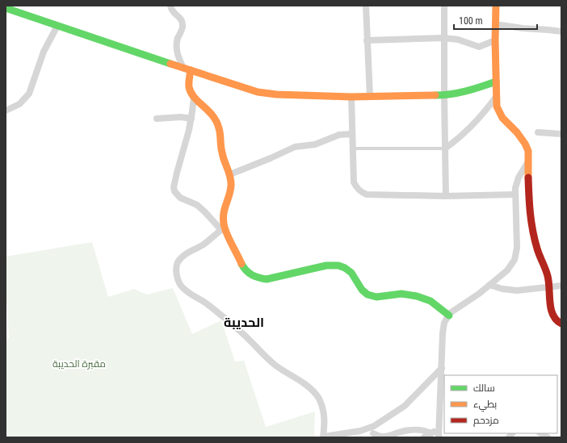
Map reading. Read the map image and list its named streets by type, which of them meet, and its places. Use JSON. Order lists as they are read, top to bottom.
{
  "districts": ["الحديبة"],
  "parks": ["مقبرة الحديبة"],
  "legend": ["سالك", "بطيء", "مزدحم"],
  "scale_bar": "100 m"
}
